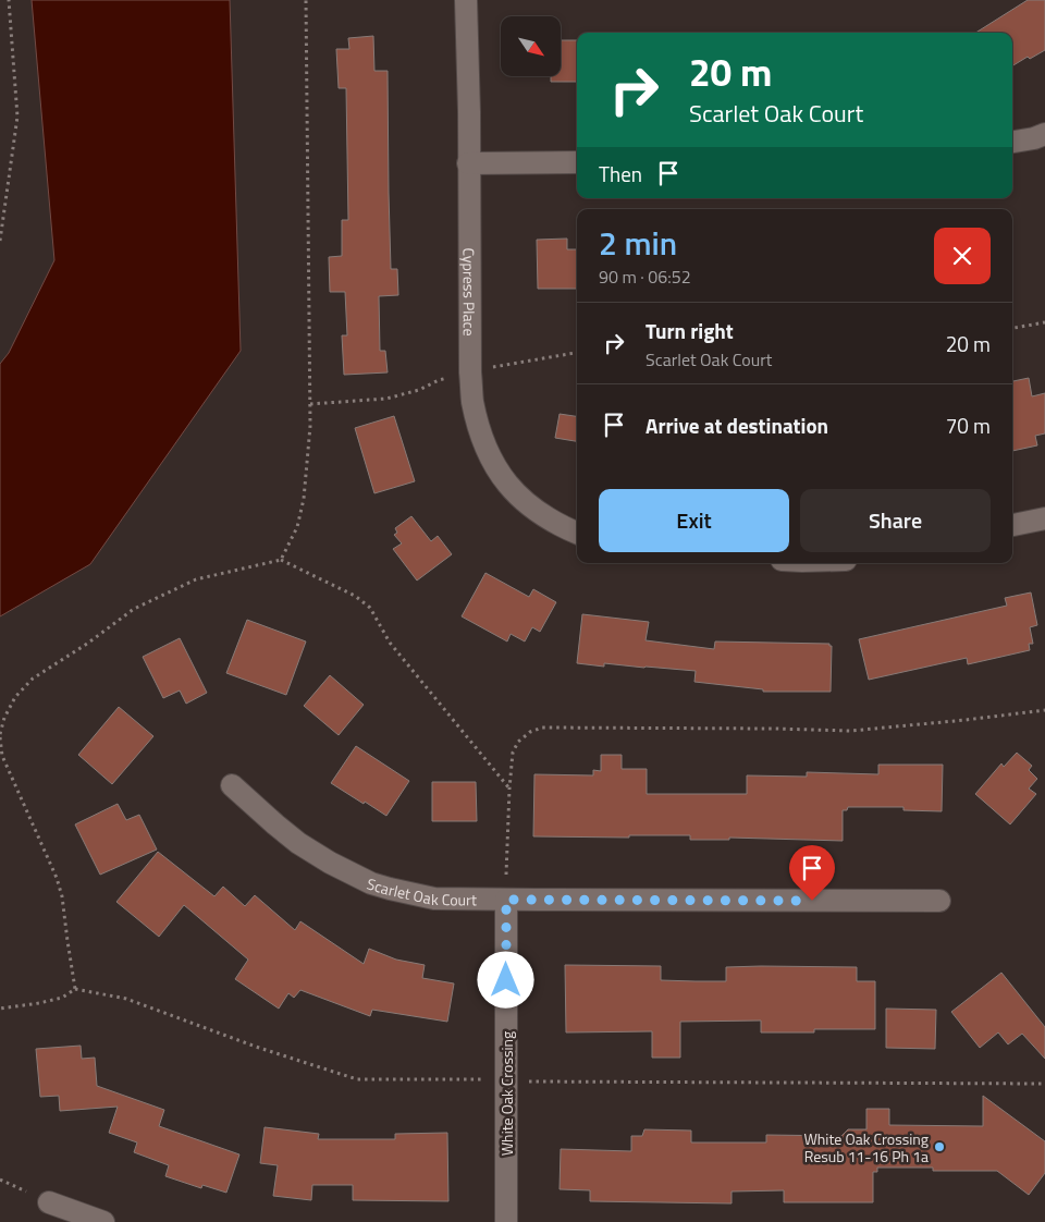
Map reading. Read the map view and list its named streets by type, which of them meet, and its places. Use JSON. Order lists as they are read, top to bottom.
{
  "streets": {
    "street": ["Cypress Place", "Scarlet Oak Court", "White Oak Crossing"]
  },
  "crossings": [
    ["Scarlet Oak Court", "White Oak Crossing"]
  ],
  "places": ["White Oak Crossing Resub 11-16 Ph 1a"],
  "north": "bottom right",
  "page": {
    "turn": ["20 m", "Scarlet Oak Court"],
    "then": "Then",
    "heading": ["2 min", "90 m · 06:52"],
    "list": [
      {
        "name": "Turn right",
        "note": "Scarlet Oak Court",
        "value": "20 m"
      },
      {
        "name": "Arrive at destination",
        "value": "70 m"
      }
    ],
    "buttons": ["Exit", "Share"]
  }
}
